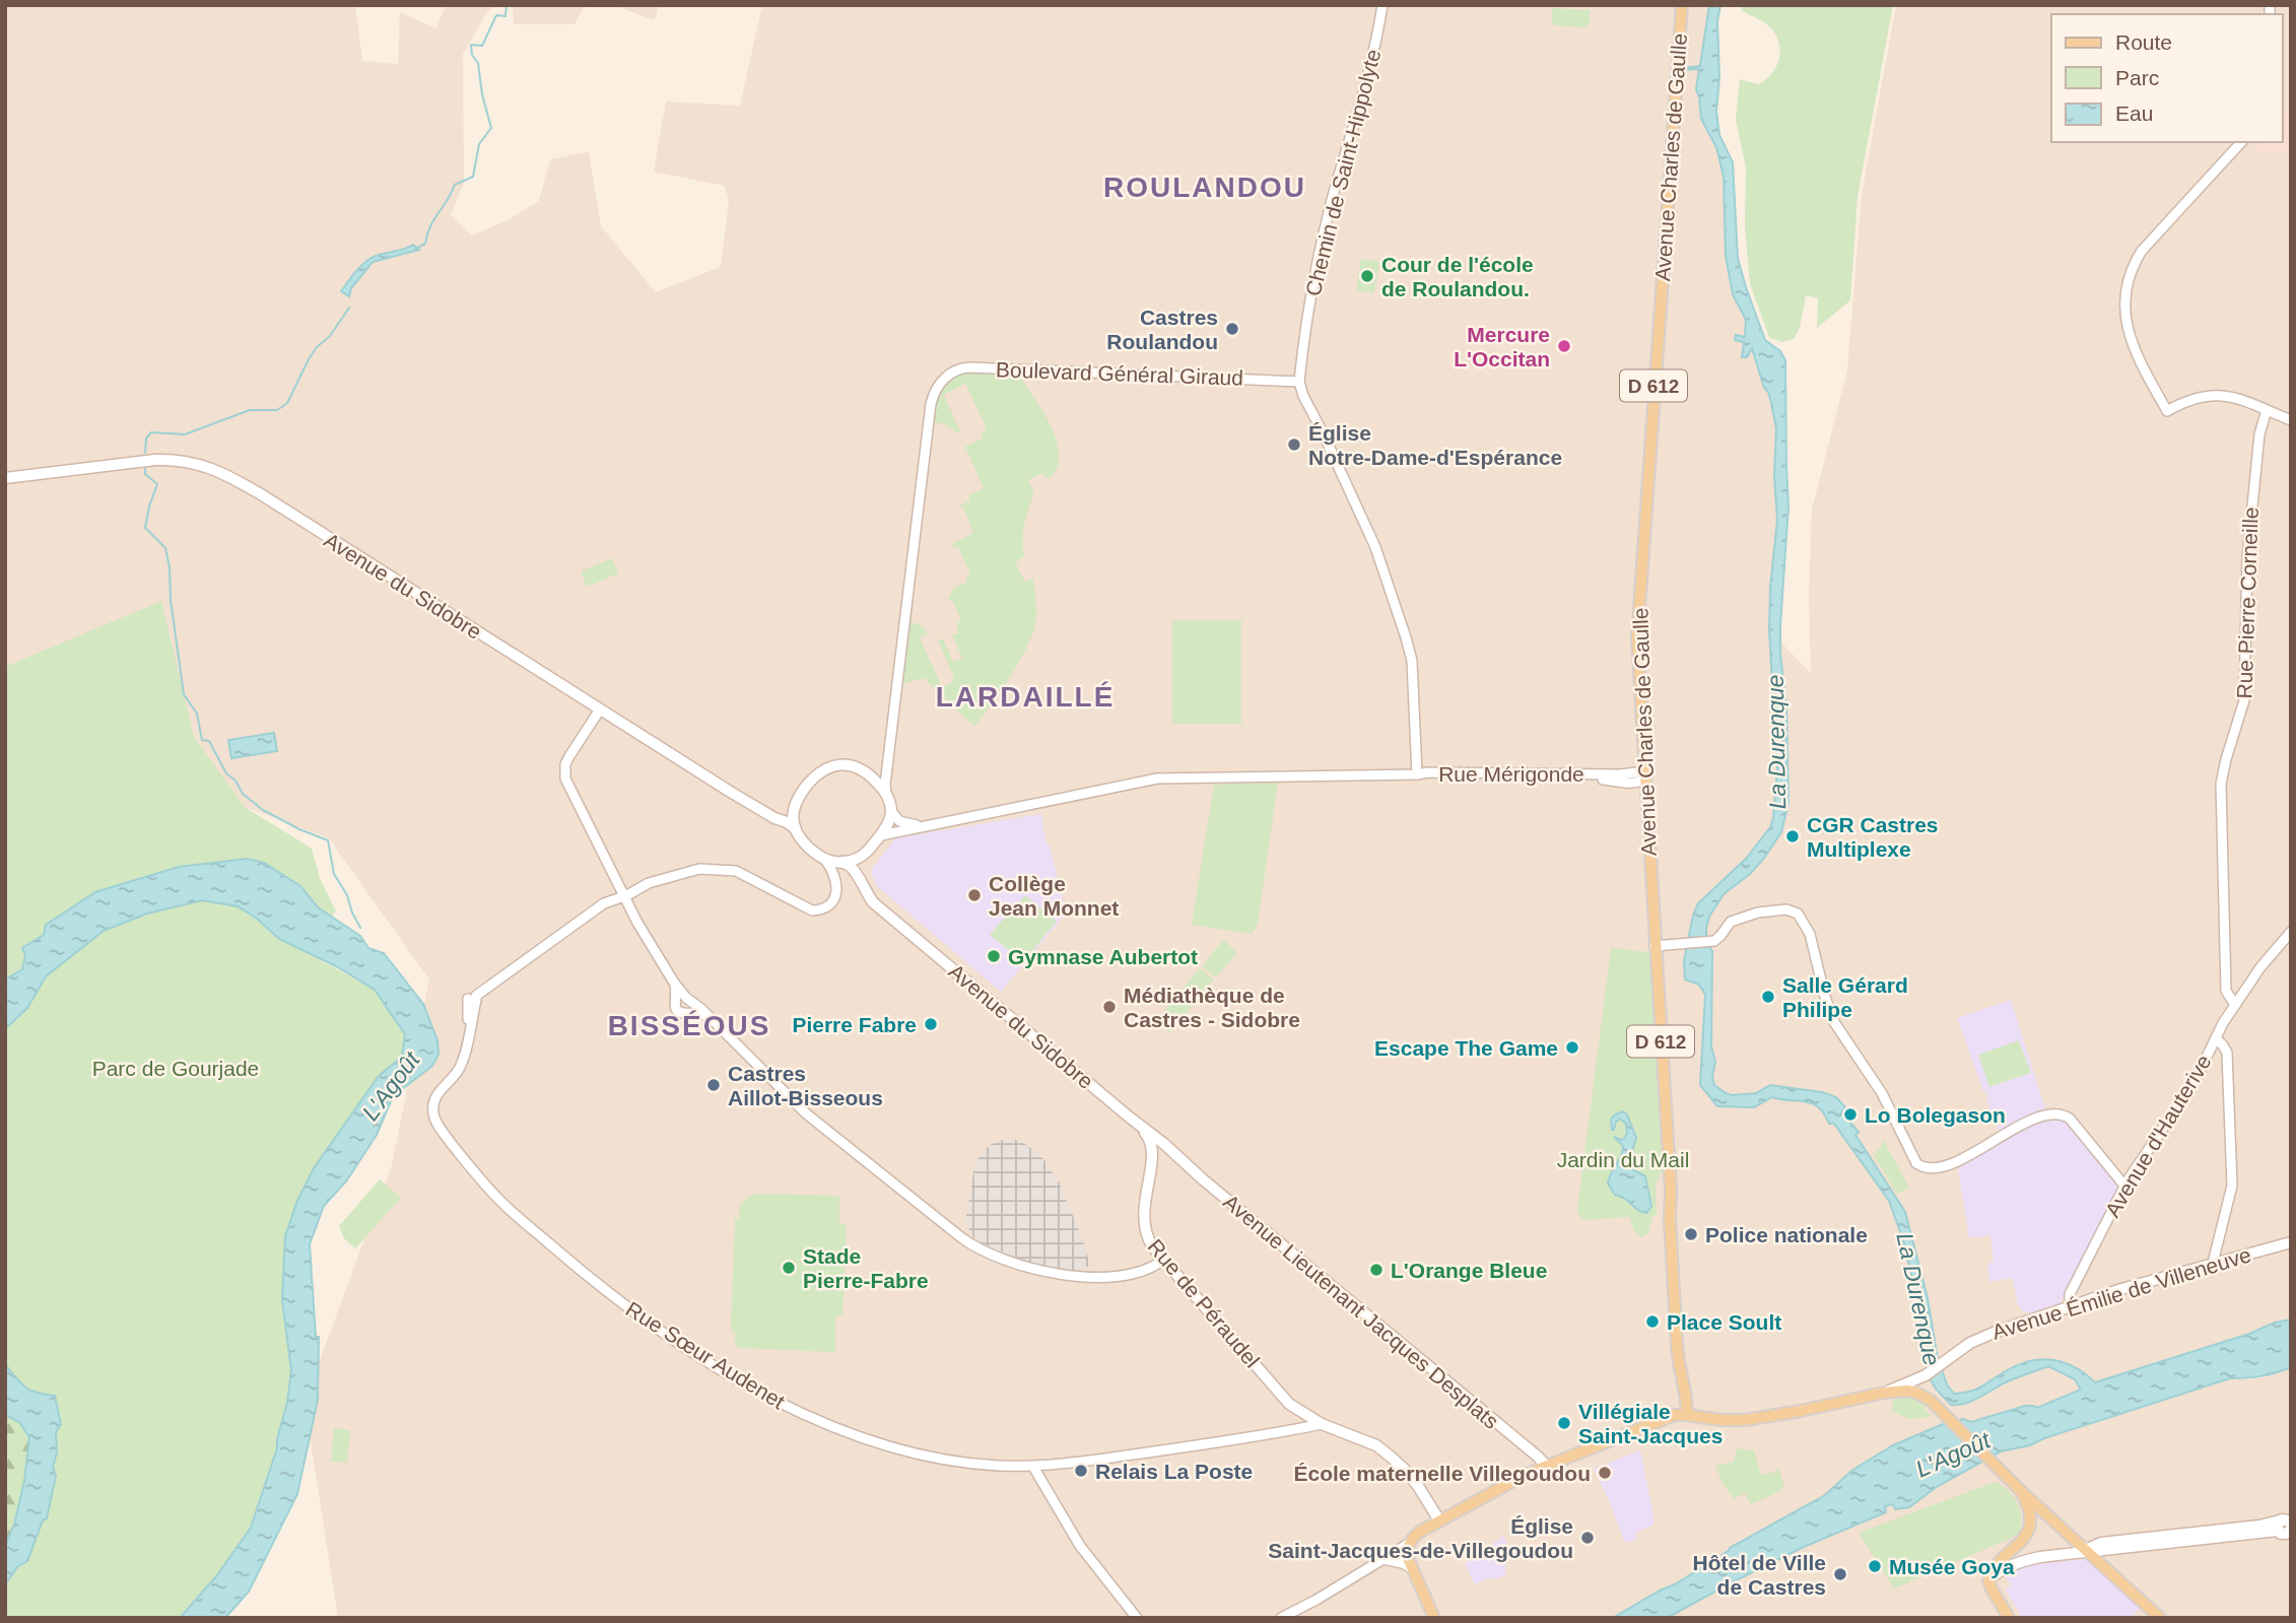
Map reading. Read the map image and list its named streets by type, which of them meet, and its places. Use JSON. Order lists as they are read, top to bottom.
{
  "streets": {
    "main road": [
      "Avenue Charles de Gaulle",
      "D 612",
      "Avenue du Sidobre",
      "Avenue Émilie de Villeneuve",
      "Rue de Péraudel",
      "Avenue Lieutenant Jacques Desplats"
    ],
    "street": [
      "Chemin de Saint-Hippolyte",
      "Boulevard Général Giraud",
      "Rue Pierre Corneille",
      "Rue Mérigonde",
      "Avenue d'Hauterive",
      "Rue Sœur Audenet"
    ]
  },
  "crossings": [
    ["Avenue Charles de Gaulle", "Rue Mérigonde"],
    ["Chemin de Saint-Hippolyte", "Boulevard Général Giraud"],
    ["Avenue du Sidobre", "Avenue Lieutenant Jacques Desplats"],
    ["Rue Pierre Corneille", "Avenue d'Hauterive"],
    ["Avenue d'Hauterive", "Avenue Émilie de Villeneuve"],
    ["Rue de Péraudel", "Rue Sœur Audenet"]
  ],
  "districts": ["ROULANDOU", "LARDAILLÉ", "BISSÉOUS"],
  "water": ["La Durenque", "L'Agoût"],
  "parks": ["Parc de Gourjade", "Jardin du Mail"],
  "places": [
    "Cour de l'école de Roulandou.",
    "Castres Roulandou",
    "Mercure L'Occitan",
    "Église Notre-Dame-d'Espérance",
    "CGR Castres Multiplexe",
    "Collège Jean Monnet",
    "Gymnase Aubertot",
    "Salle Gérard Philipe",
    "Médiathèque de Castres - Sidobre",
    "Pierre Fabre",
    "Escape The Game",
    "Castres Aillot-Bisseous",
    "Lo Bolegason",
    "Police nationale",
    "Stade Pierre-Fabre",
    "L'Orange Bleue",
    "Place Soult",
    "Villégiale Saint-Jacques",
    "Relais La Poste",
    "École maternelle Villegoudou",
    "Église Saint-Jacques-de-Villegoudou",
    "Musée Goya",
    "Hôtel de Ville de Castres"
  ],
  "legend": ["Route", "Parc", "Eau"]
}
